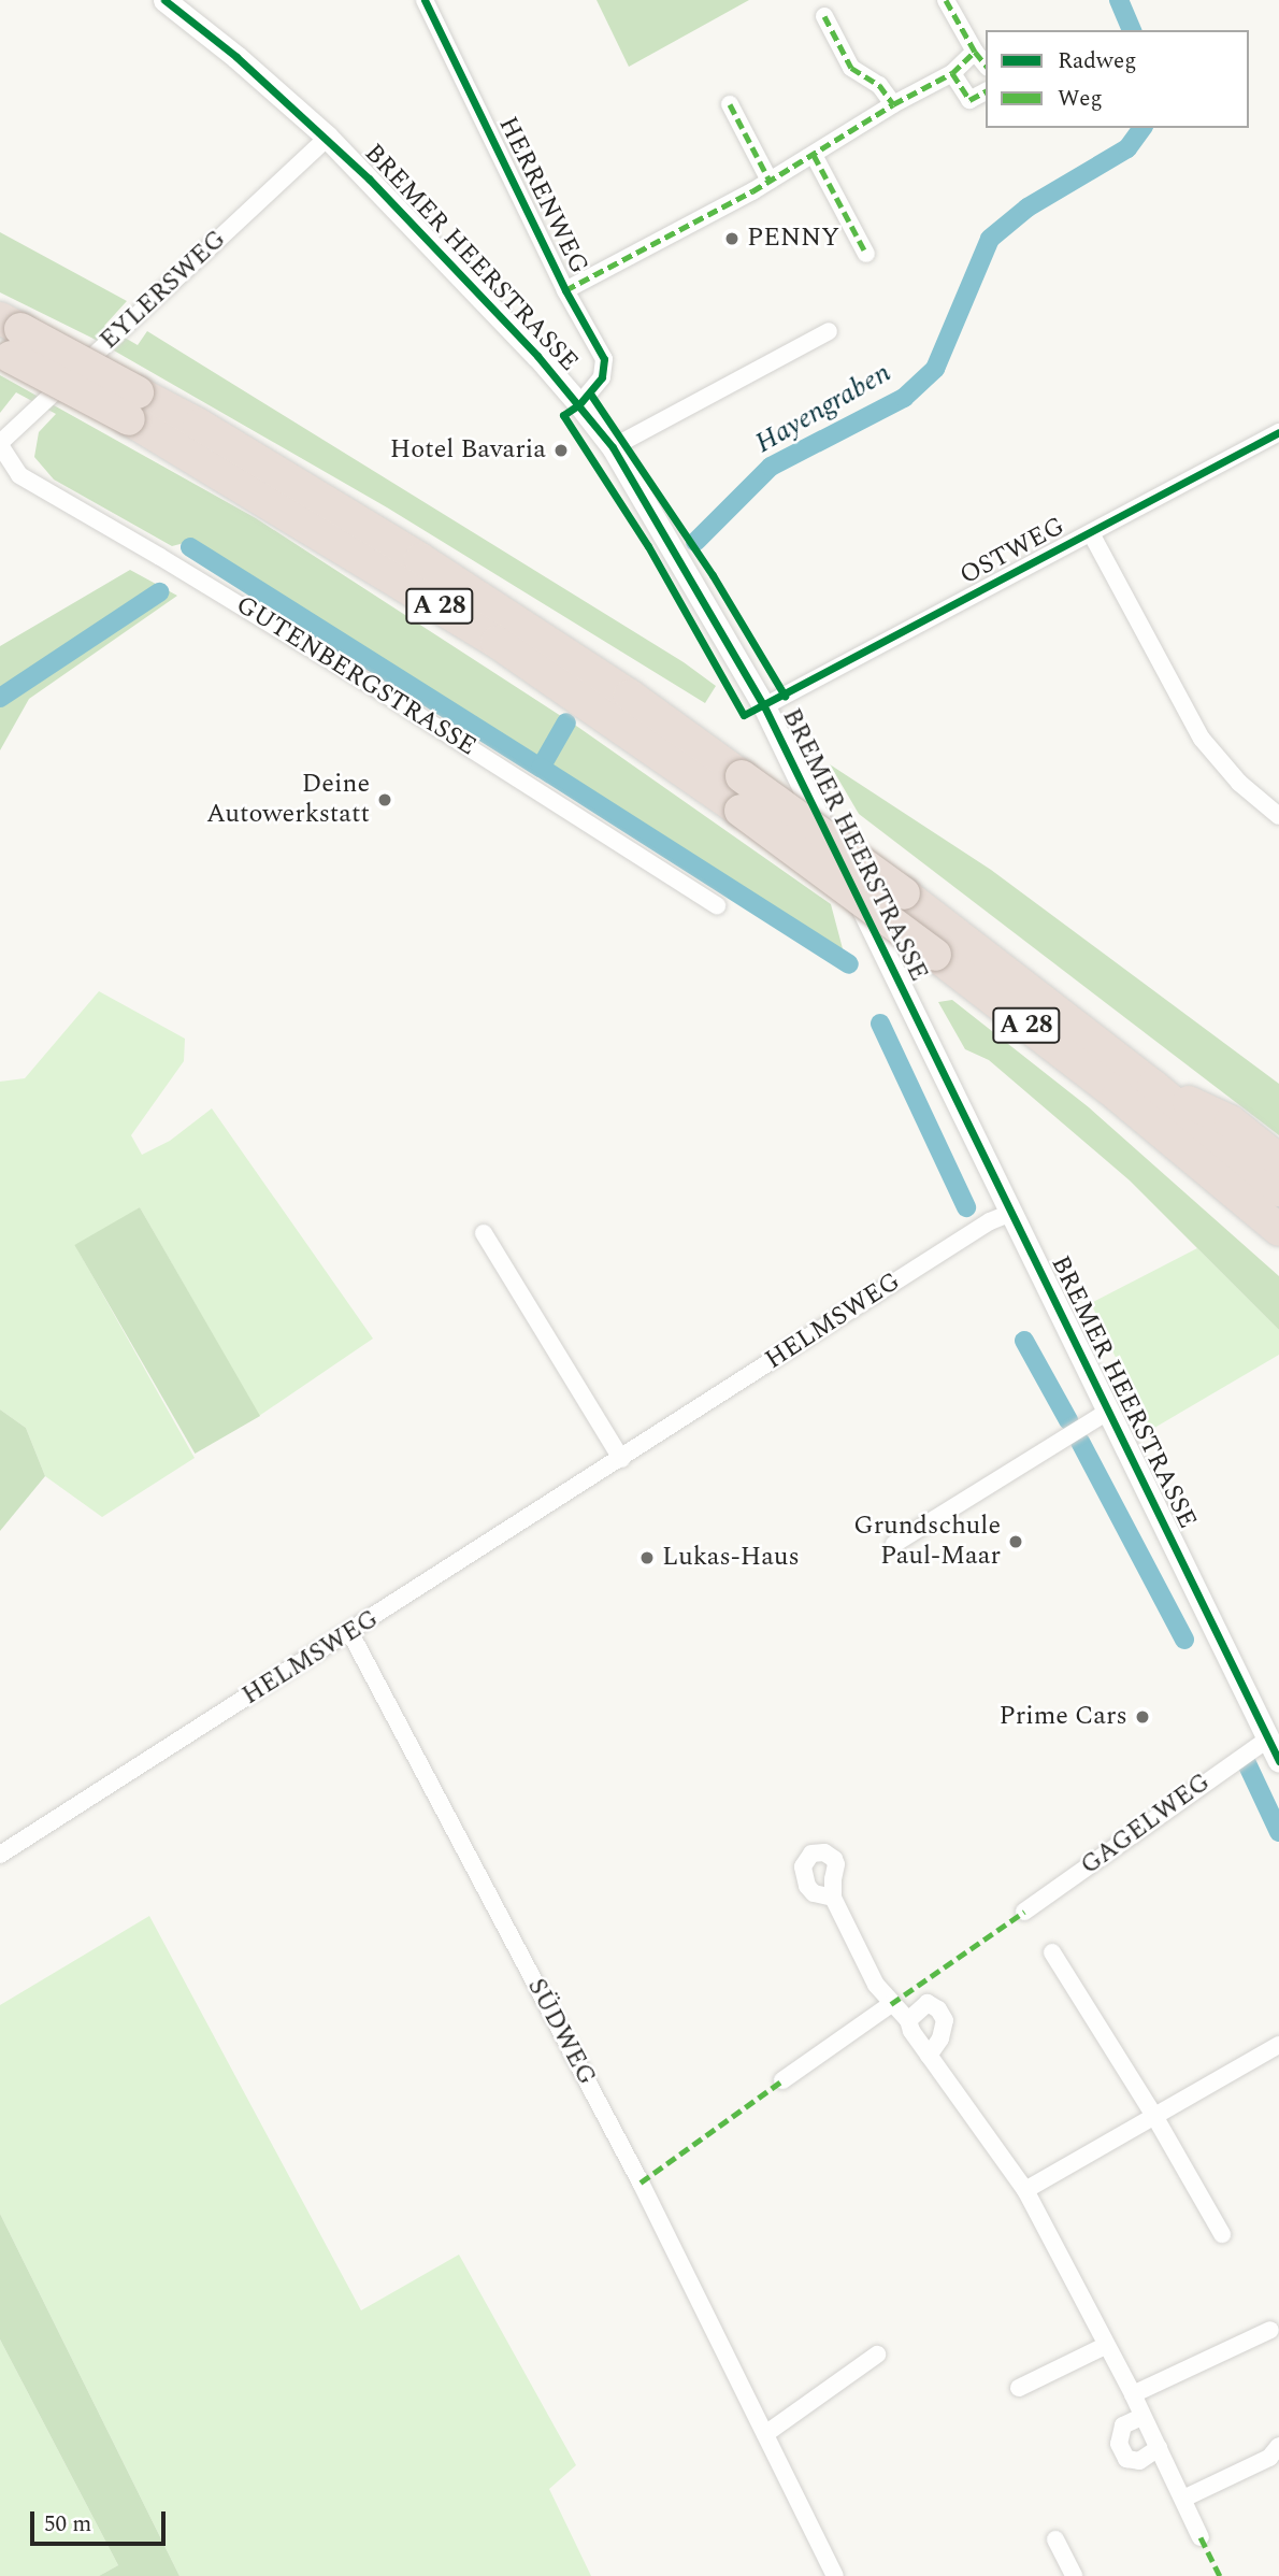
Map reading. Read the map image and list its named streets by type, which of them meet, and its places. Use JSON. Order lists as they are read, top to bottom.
{
  "streets": {
    "highway": ["A 28"],
    "street": [
      "HERRENWEG",
      "BREMER HEERSTRASSE",
      "EYLERSWEG",
      "OSTWEG",
      "GUTENBERGSTRASSE",
      "HELMSWEG",
      "GAGELWEG",
      "SÜDWEG"
    ]
  },
  "crossings": [
    ["HERRENWEG", "BREMER HEERSTRASSE"],
    ["BREMER HEERSTRASSE", "EYLERSWEG"],
    ["BREMER HEERSTRASSE", "OSTWEG"],
    ["BREMER HEERSTRASSE", "HELMSWEG"],
    ["BREMER HEERSTRASSE", "GAGELWEG"],
    ["EYLERSWEG", "GUTENBERGSTRASSE"],
    ["HELMSWEG", "SÜDWEG"]
  ],
  "water": ["Hayengraben"],
  "places": [
    "PENNY",
    "Hotel Bavaria",
    "Deine Autowerkstatt",
    "Grundschule Paul-Maar",
    "Lukas-Haus",
    "Prime Cars"
  ],
  "legend": ["Radweg", "Weg"],
  "scale_bar": "50 m"
}
